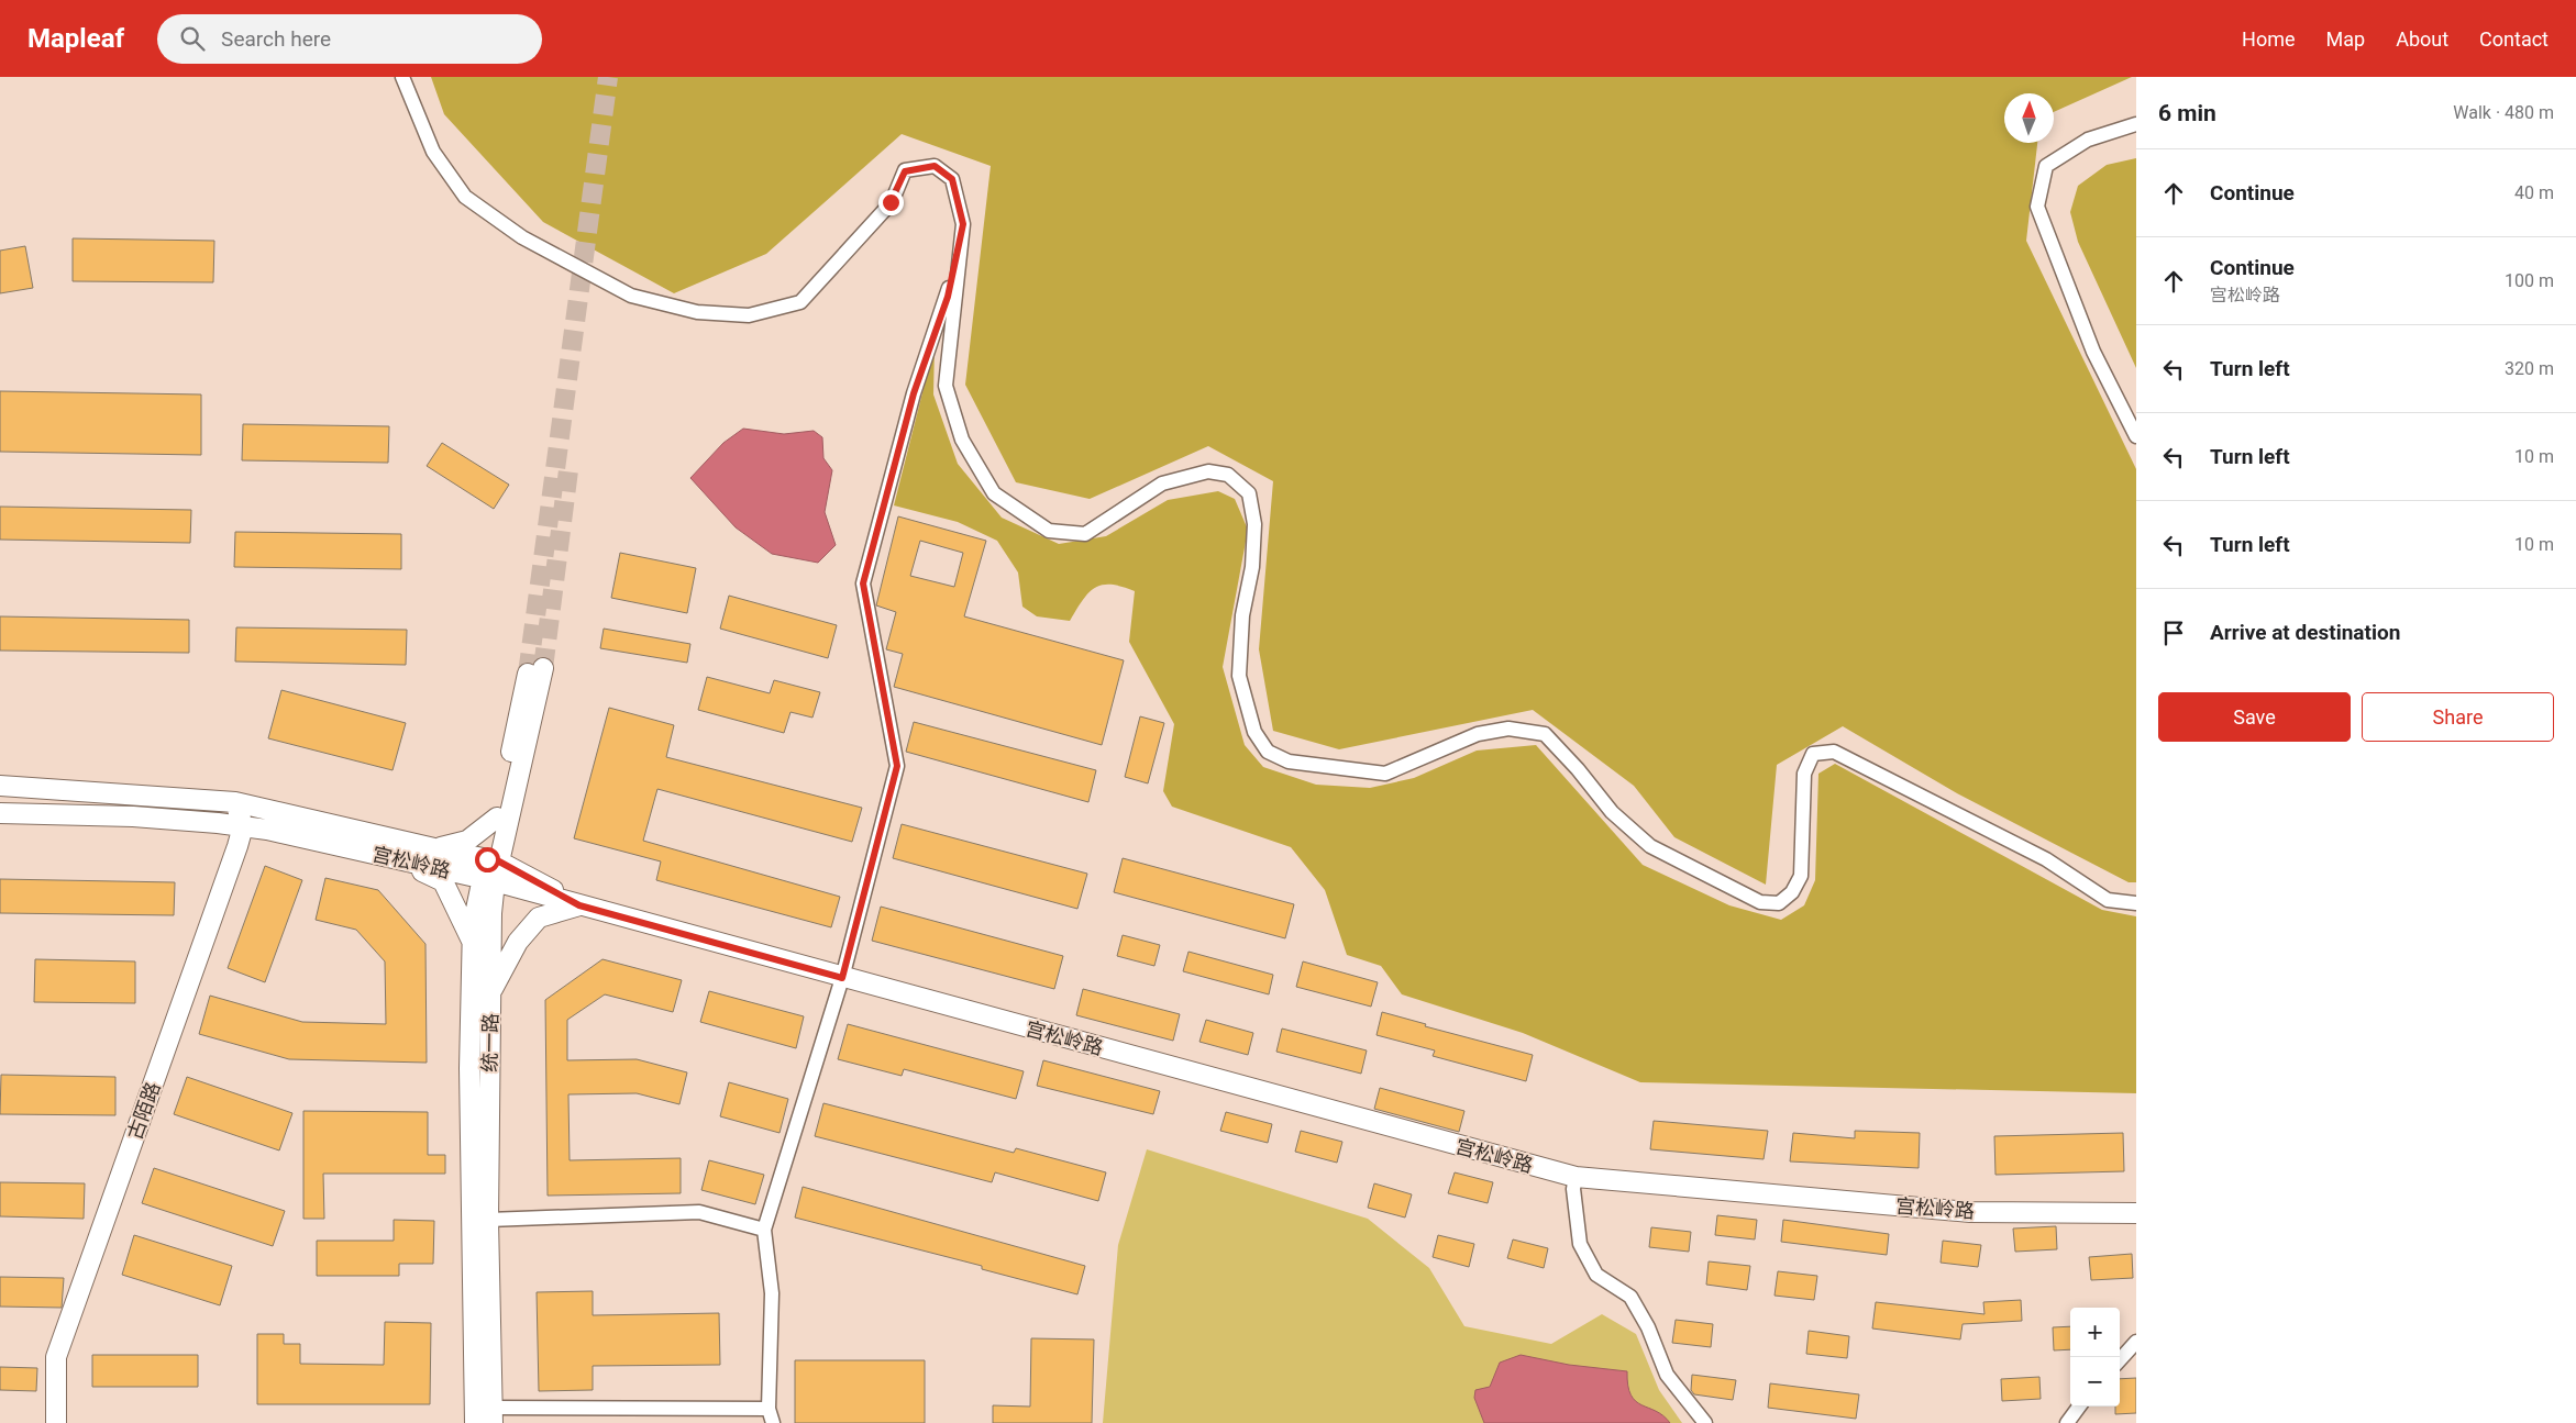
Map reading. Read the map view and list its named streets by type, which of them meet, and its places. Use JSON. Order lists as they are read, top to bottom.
{
  "streets": {
    "main road": ["宫松岭路", "统一路", "古陌路"]
  },
  "crossings": [
    ["宫松岭路", "统一路"],
    ["宫松岭路", "古陌路"]
  ],
  "north": "top",
  "page": {
    "header": "Mapleaf",
    "search": "Search here",
    "nav": [
      "Home",
      "Map",
      "About",
      "Contact"
    ],
    "heading": ["6 min", "Walk · 480 m"],
    "list": [
      ["Continue", "40 m"],
      ["Continue", "宫松岭路", "100 m"],
      ["Turn left", "320 m"],
      ["Turn left", "10 m"],
      ["Turn left", "10 m"],
      "Arrive at destination"
    ],
    "buttons": ["Save", "Share"],
    "map_buttons": ["+", "−"]
  }
}
